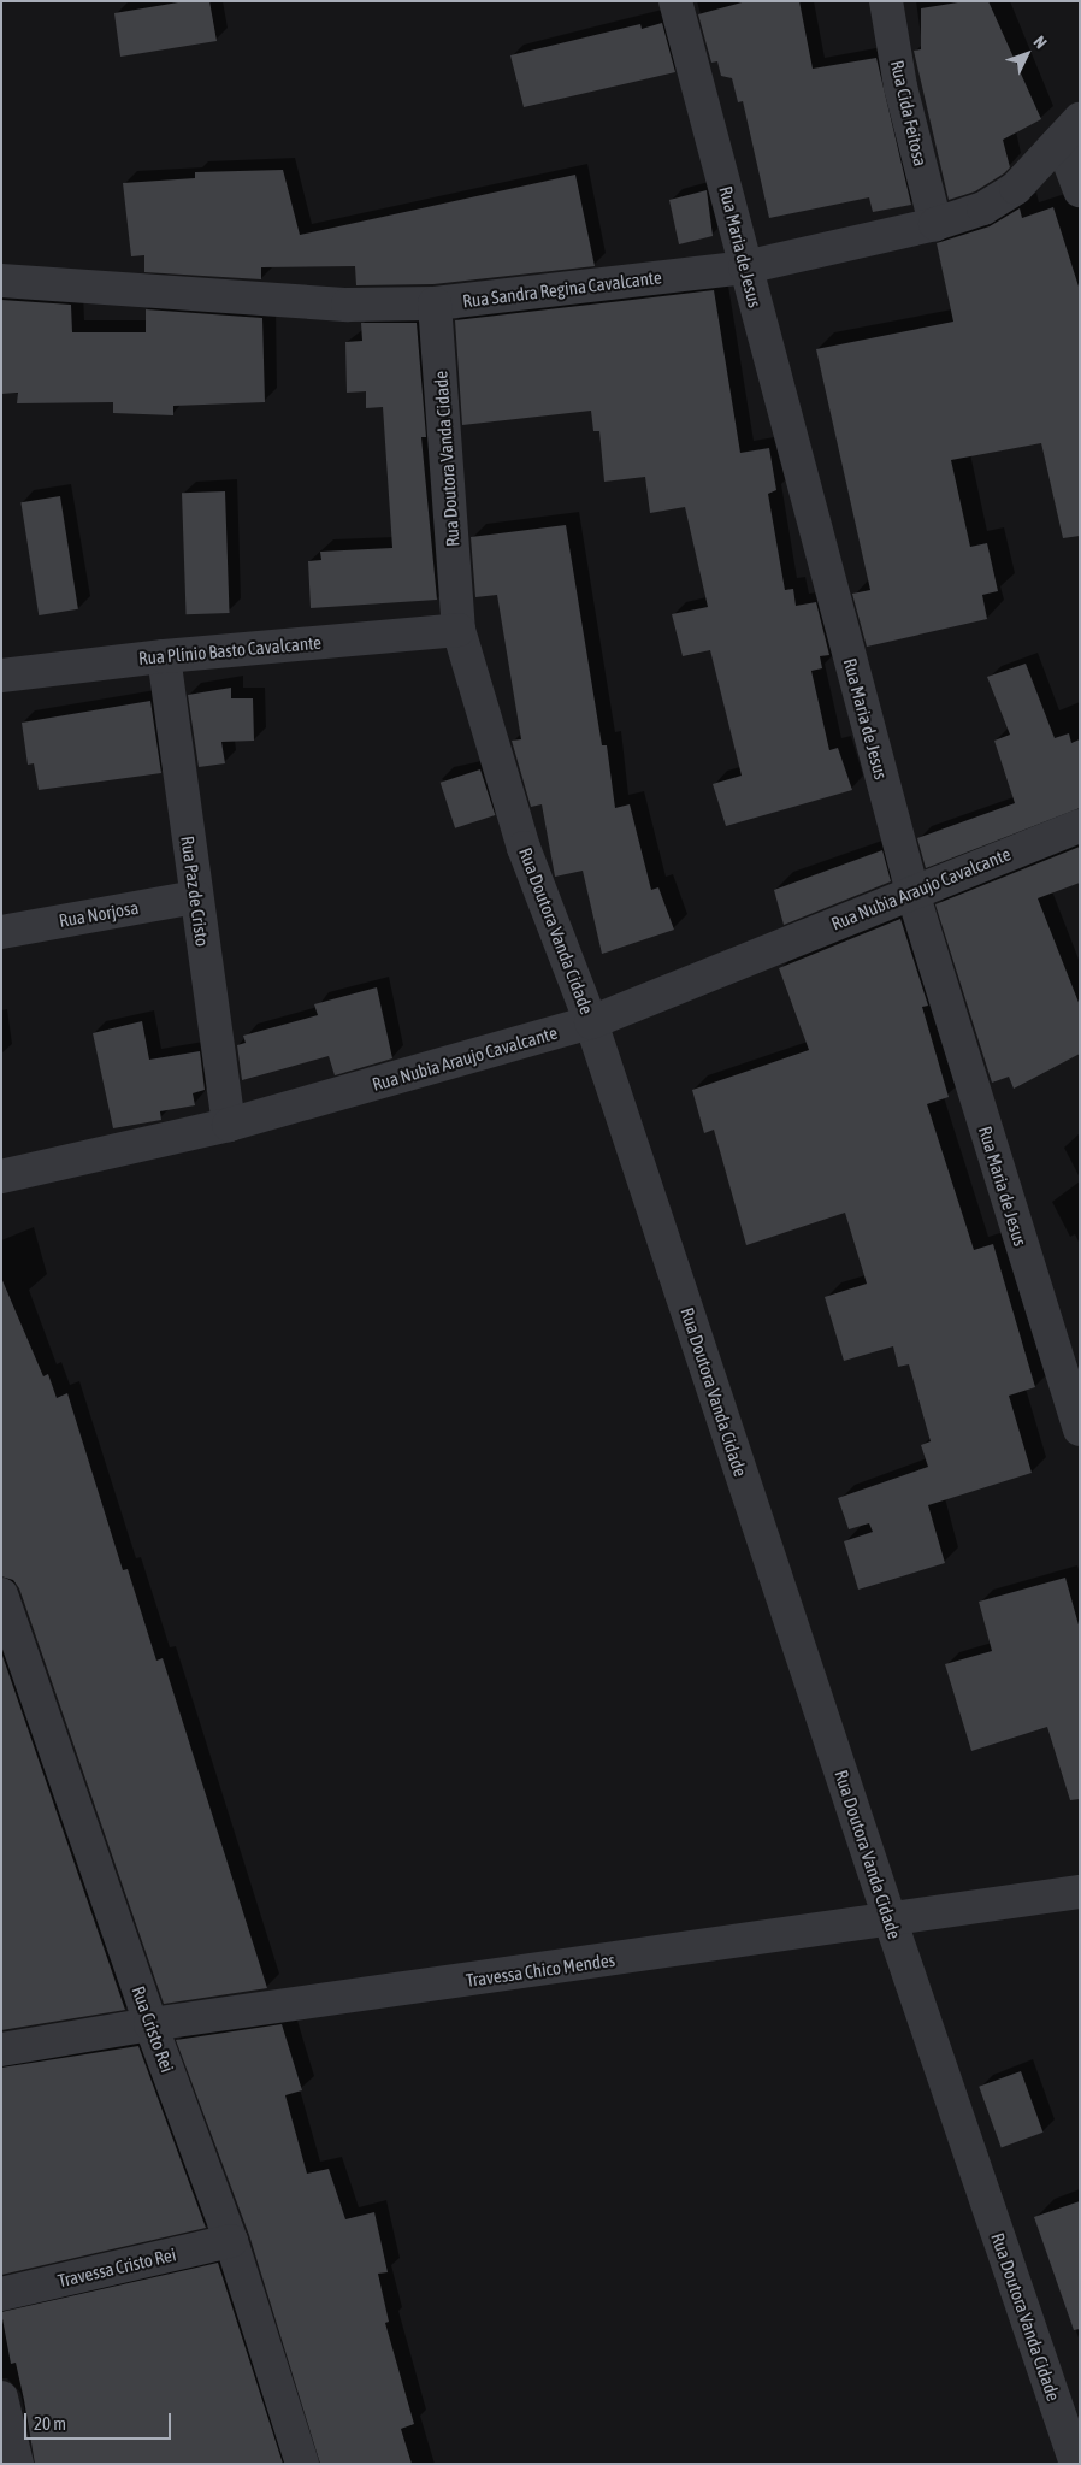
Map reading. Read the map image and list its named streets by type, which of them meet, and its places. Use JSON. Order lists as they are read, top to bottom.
{
  "streets": {
    "street": [
      "Rua Cida Feitosa",
      "Rua Maria de Jesus",
      "Rua Sandra Regina Cavalcante",
      "Rua Doutora Vanda Cidade",
      "Rua Plínio Basto Cavalcante",
      "Rua Nubia Araujo Cavalcante",
      "Rua Paz de Cristo",
      "Rua Norjosa",
      "Travessa Chico Mendes",
      "Rua Cristo Rei",
      "Travessa Cristo Rei"
    ]
  },
  "crossings": [
    ["Rua Cida Feitosa", "Rua Sandra Regina Cavalcante"],
    ["Rua Maria de Jesus", "Rua Sandra Regina Cavalcante"],
    ["Rua Maria de Jesus", "Rua Nubia Araujo Cavalcante"],
    ["Rua Sandra Regina Cavalcante", "Rua Doutora Vanda Cidade"],
    ["Rua Doutora Vanda Cidade", "Rua Plínio Basto Cavalcante"],
    ["Rua Doutora Vanda Cidade", "Rua Nubia Araujo Cavalcante"],
    ["Rua Doutora Vanda Cidade", "Travessa Chico Mendes"],
    ["Rua Plínio Basto Cavalcante", "Rua Paz de Cristo"],
    ["Rua Nubia Araujo Cavalcante", "Rua Paz de Cristo"],
    ["Rua Paz de Cristo", "Rua Norjosa"],
    ["Travessa Chico Mendes", "Rua Cristo Rei"],
    ["Rua Cristo Rei", "Travessa Cristo Rei"]
  ],
  "scale_bar": "20 m",
  "north": "top right"
}
